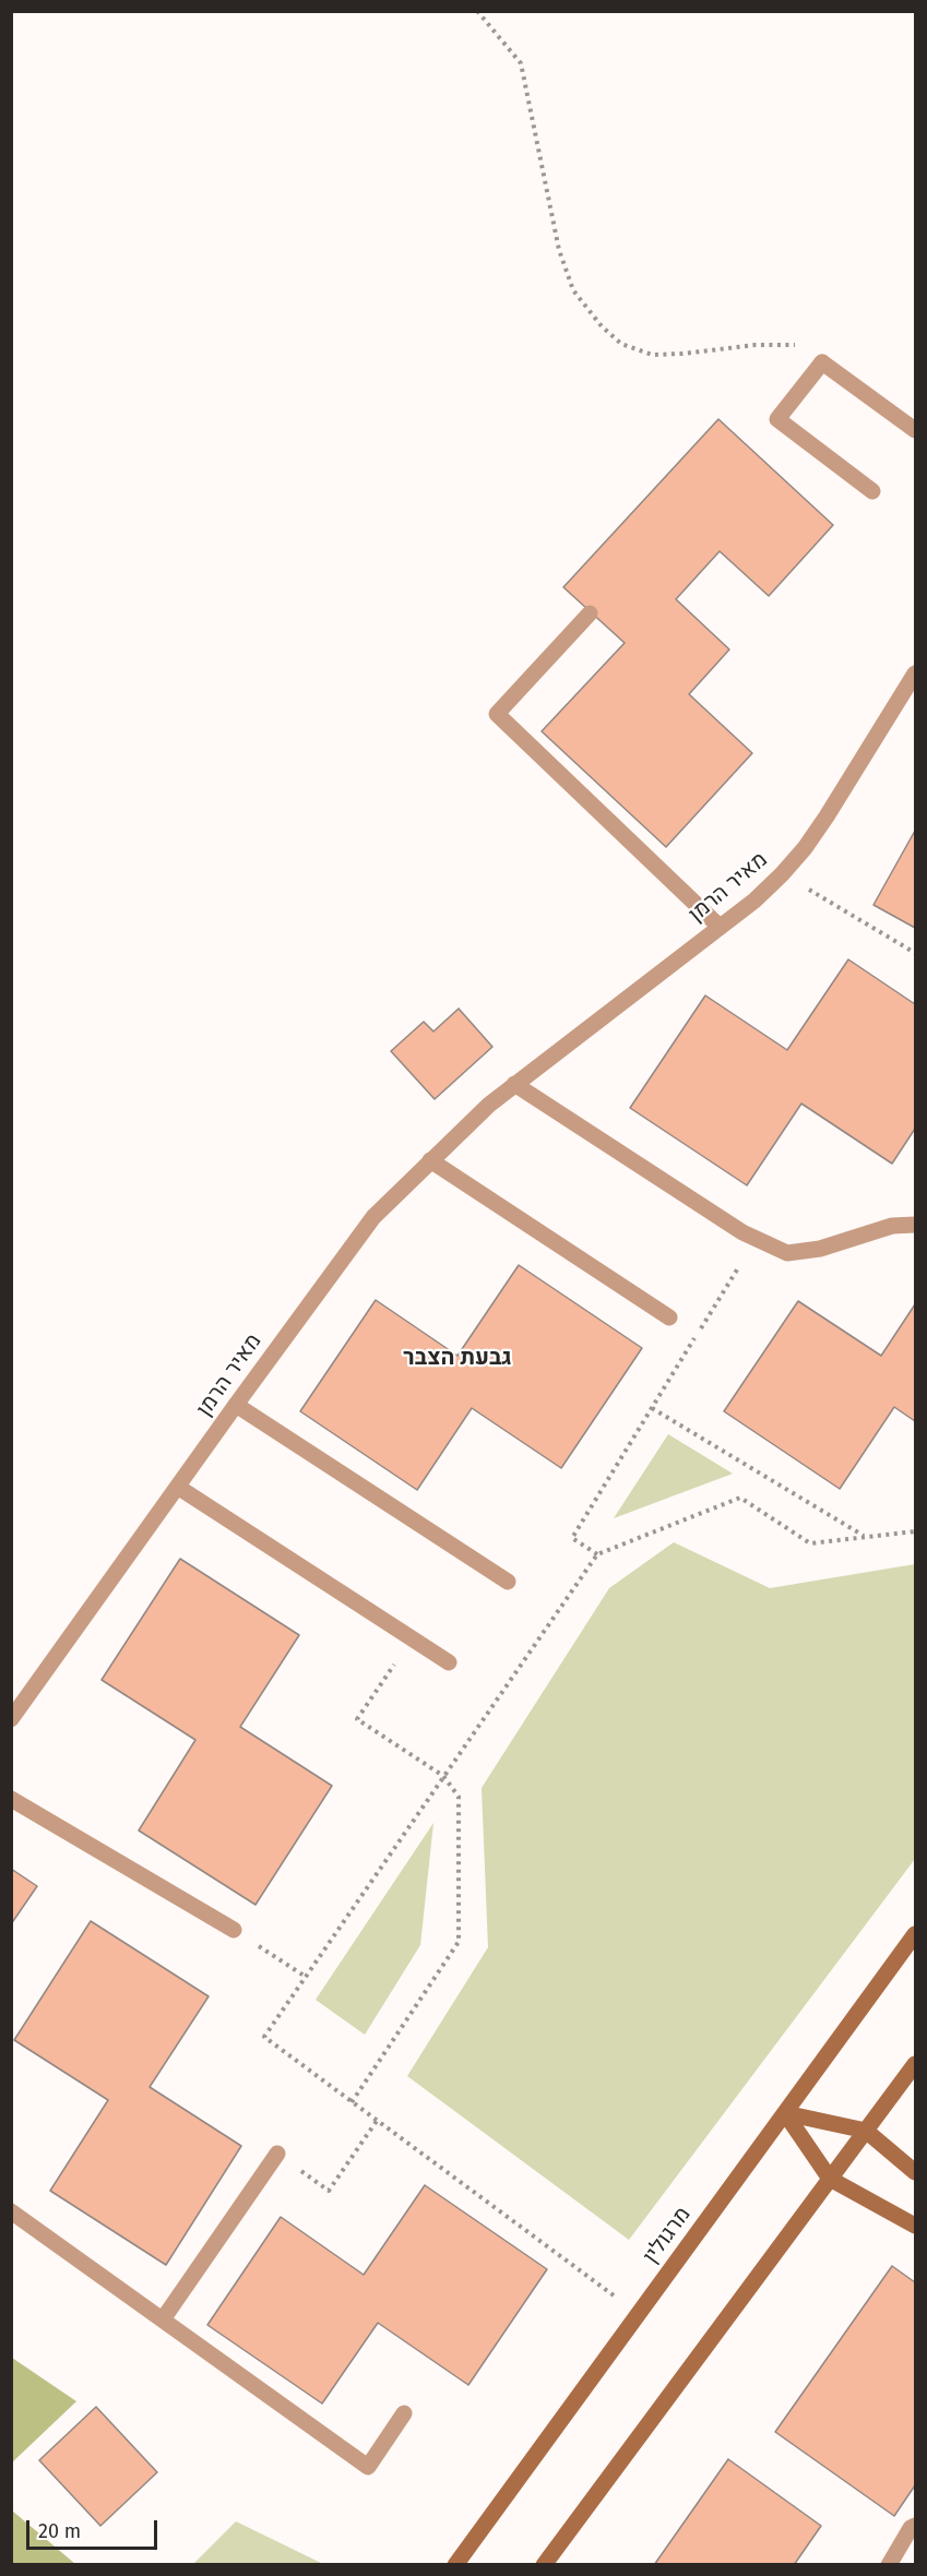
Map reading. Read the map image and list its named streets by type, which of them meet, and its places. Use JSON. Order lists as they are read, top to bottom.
{
  "streets": {
    "main road": ["מרגולין"],
    "street": ["מאיר הרמן"]
  },
  "districts": ["גבעת הצבר"],
  "scale_bar": "20 m"
}
